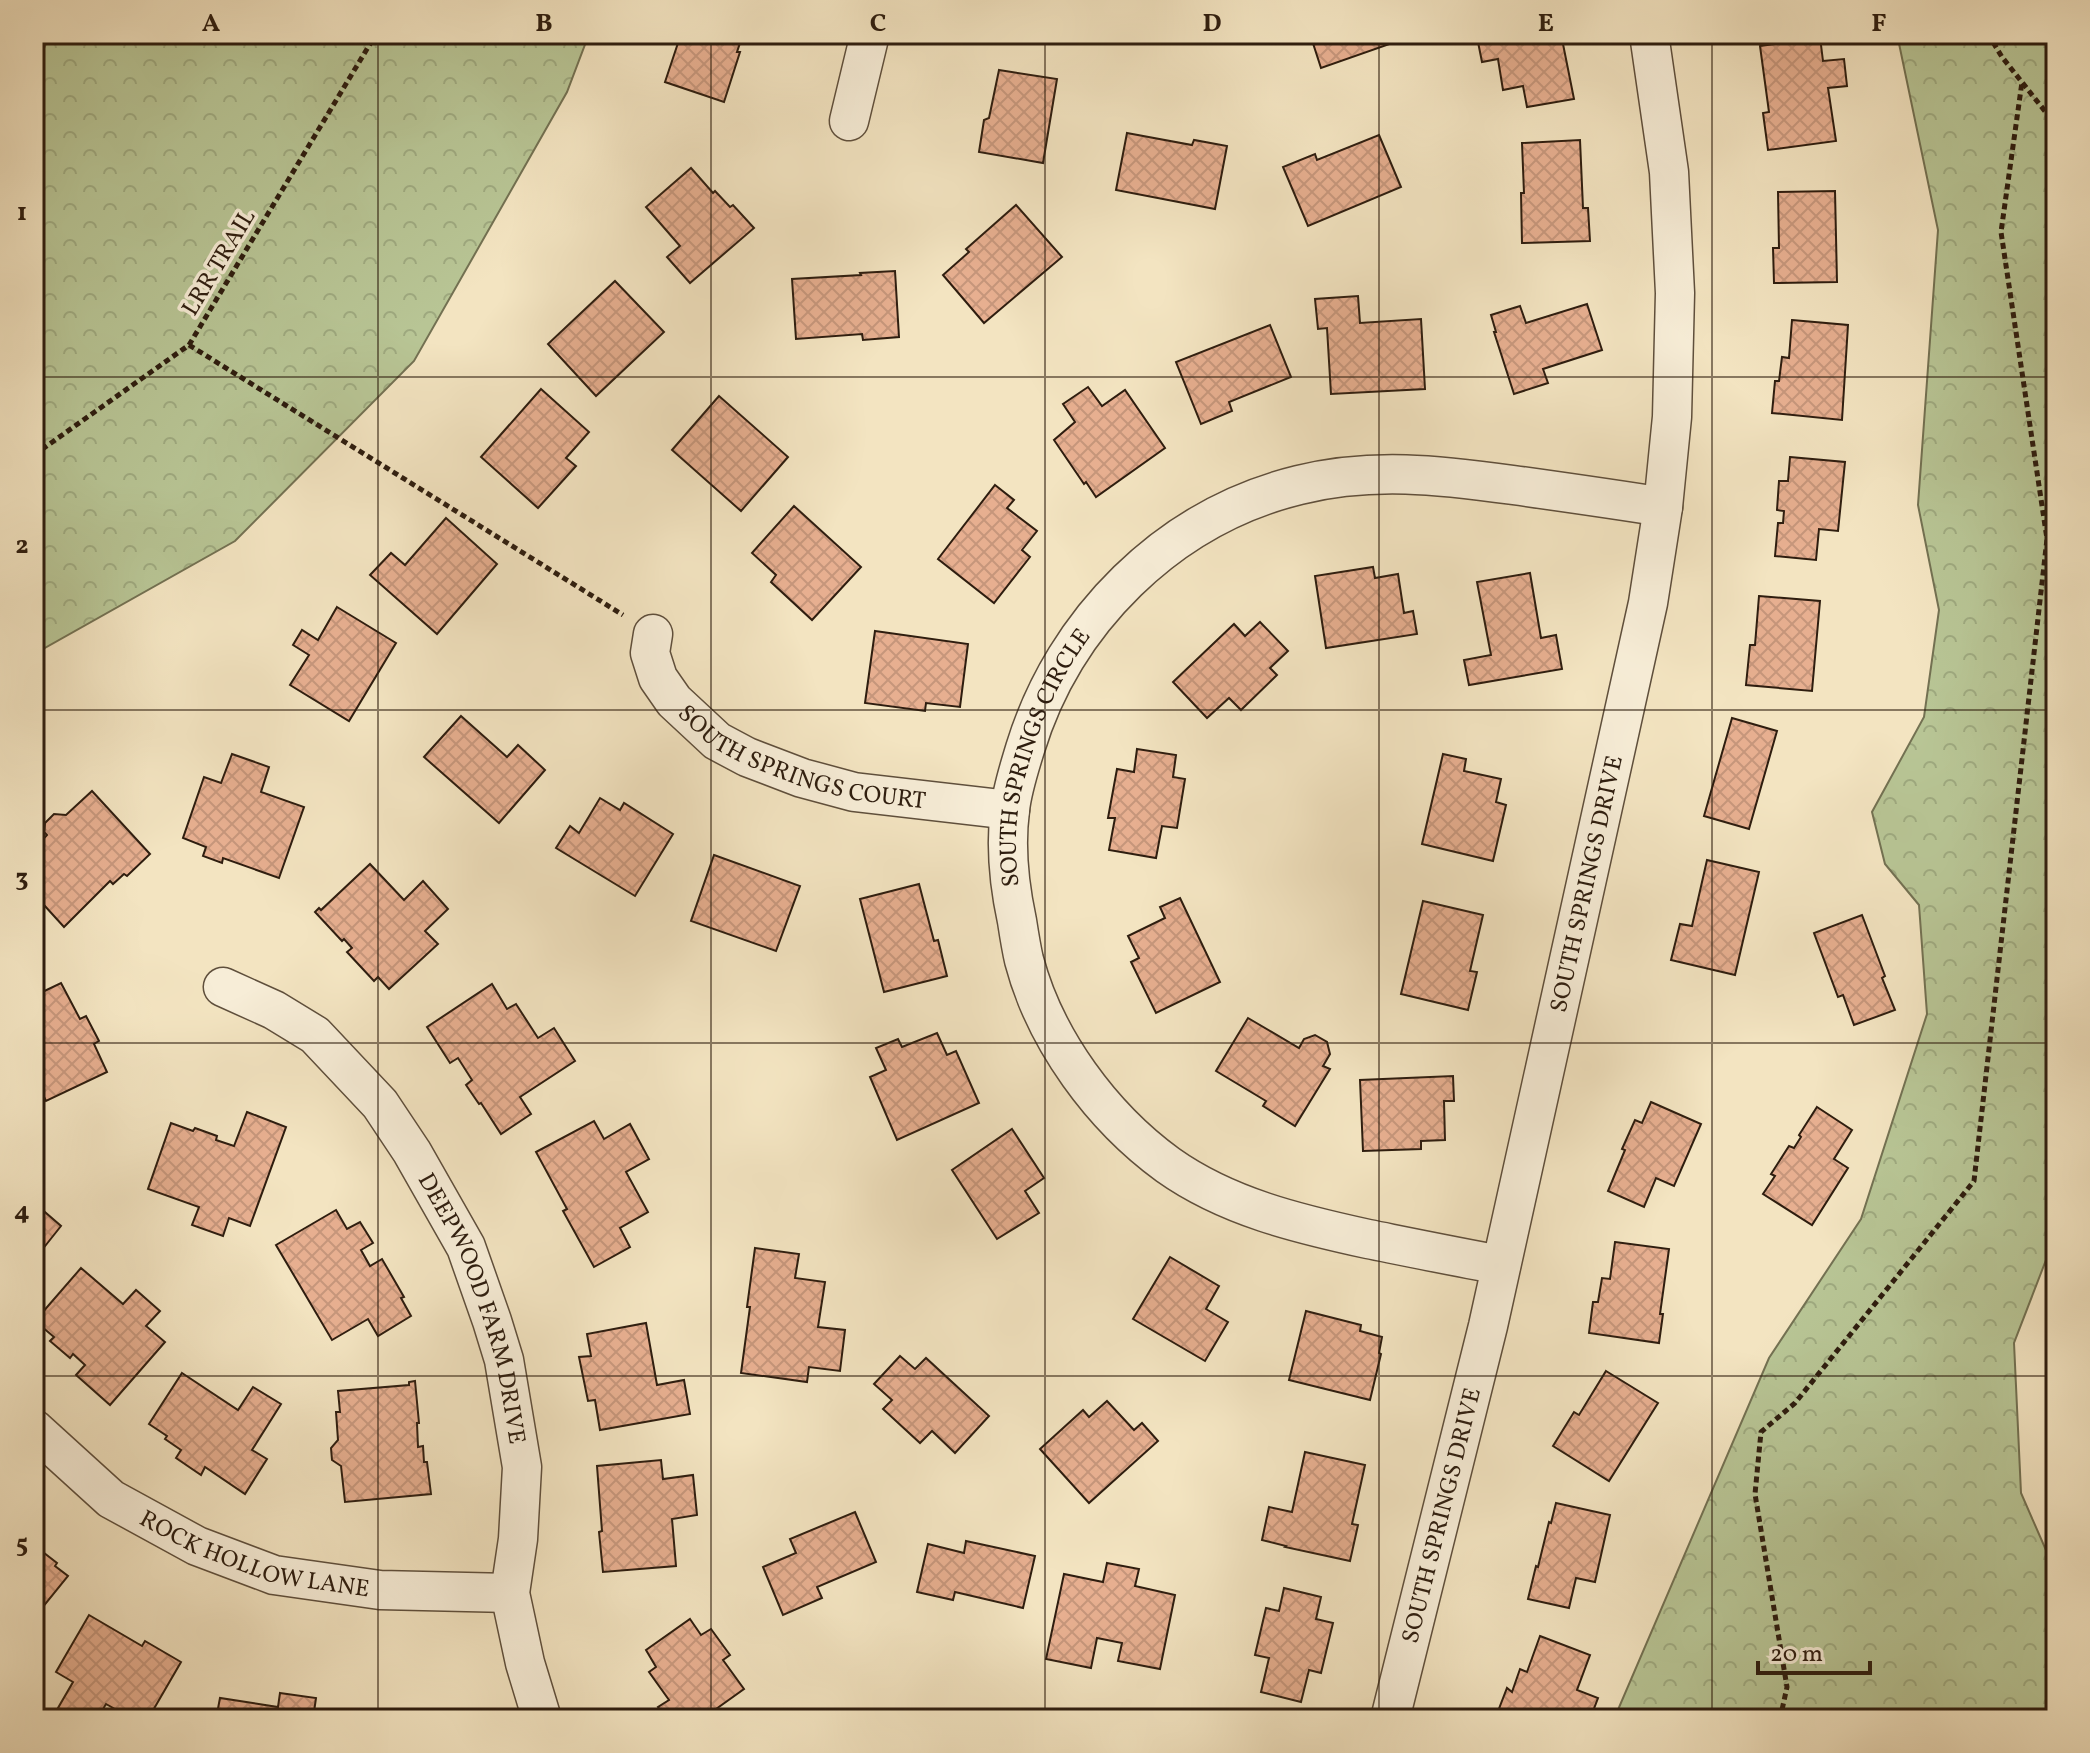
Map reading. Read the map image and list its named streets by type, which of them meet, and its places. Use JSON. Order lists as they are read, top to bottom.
{
  "streets": {
    "street": [
      "SOUTH SPRINGS COURT",
      "SOUTH SPRINGS CIRCLE",
      "SOUTH SPRINGS DRIVE",
      "DEEPWOOD FARM DRIVE",
      "ROCK HOLLOW LANE"
    ],
    "path": ["LRR TRAIL"]
  },
  "crossings": [
    ["SOUTH SPRINGS COURT", "SOUTH SPRINGS CIRCLE"],
    ["SOUTH SPRINGS CIRCLE", "SOUTH SPRINGS DRIVE"],
    ["DEEPWOOD FARM DRIVE", "ROCK HOLLOW LANE"]
  ],
  "scale_bar": "20 m",
  "grid": {
    "columns": [
      "A",
      "B",
      "C",
      "D",
      "E",
      "F"
    ],
    "rows": [
      "1",
      "2",
      "3",
      "4",
      "5"
    ]
  }
}
